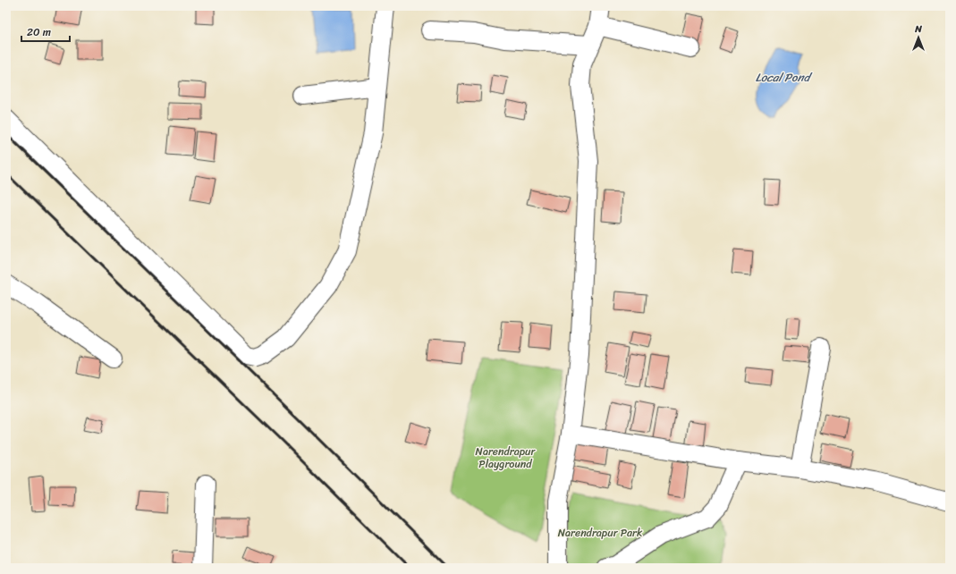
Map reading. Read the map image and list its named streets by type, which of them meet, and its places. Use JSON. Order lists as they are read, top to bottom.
{
  "water": ["Local Pond"],
  "parks": ["Narendrapur Playground", "Narendrapur Park"],
  "scale_bar": "20 m",
  "north": "top"
}
